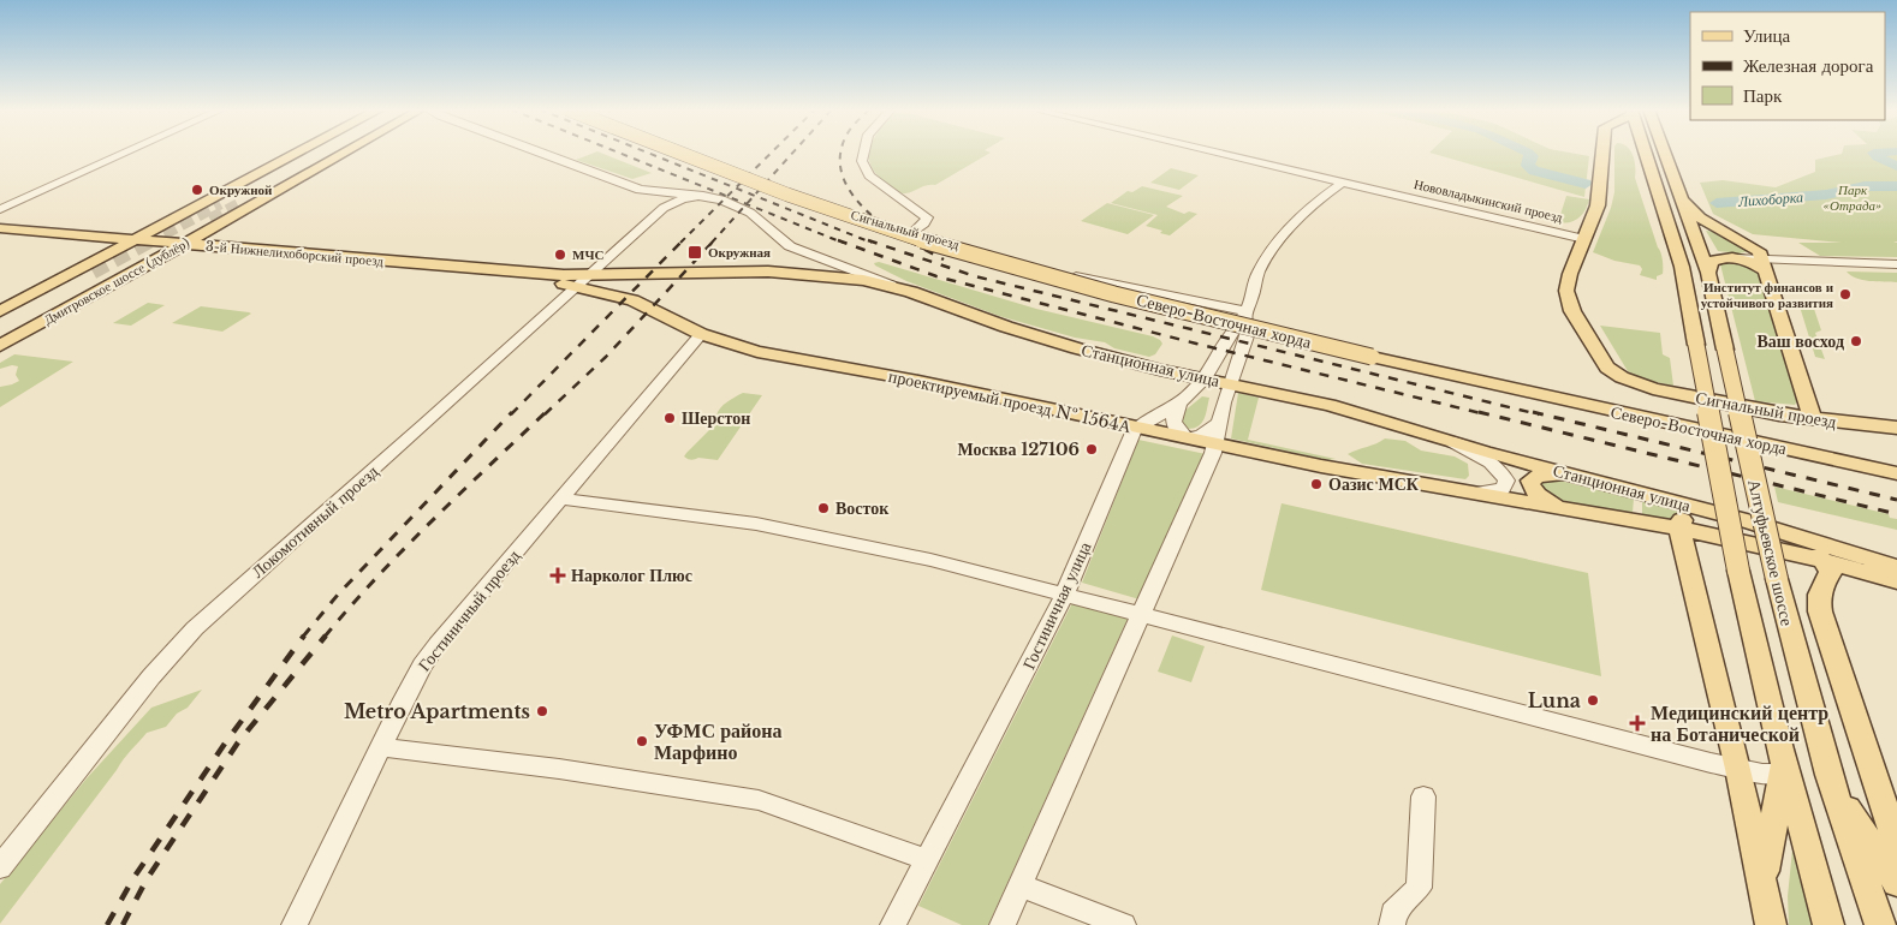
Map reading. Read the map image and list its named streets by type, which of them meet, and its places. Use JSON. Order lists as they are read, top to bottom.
{
  "streets": {
    "main road": [
      "Сигнальный проезд",
      "3-й Нижнелихоборский проезд",
      "Дмитровское шоссе (дублёр)",
      "Северо-Восточная хорда",
      "Станционная улица",
      "проектируемый проезд № 1564А",
      "Алтуфьевское шоссе"
    ],
    "street": [
      "Нововладыкинский проезд",
      "Локомотивный проезд",
      "Гостиничная улица",
      "Гостиничный проезд"
    ]
  },
  "crossings": [
    ["Нововладыкинский проезд", "Сигнальный проезд"],
    ["3-й Нижнелихоборский проезд", "Дмитровское шоссе (дублёр)"],
    ["3-й Нижнелихоборский проезд", "Станционная улица"],
    ["3-й Нижнелихоборский проезд", "Локомотивный проезд"],
    ["Станционная улица", "проектируемый проезд № 1564А"],
    ["Станционная улица", "Локомотивный проезд"],
    ["проектируемый проезд № 1564А", "Гостиничная улица"],
    ["проектируемый проезд № 1564А", "Гостиничный проезд"]
  ],
  "water": ["Лихоборка"],
  "parks": ["Парк «Отрада»"],
  "places": {
    "other": [
      "Окружной",
      "МЧС",
      "Институт финансов и устойчивого развития",
      "Ваш восход",
      "Шерстон",
      "Москва 127106",
      "Оазис МСК",
      "Восток",
      "Luna",
      "Metro Apartments",
      "УФМС района Марфино"
    ],
    "transit": ["Окружная"],
    "health": ["Нарколог Плюс", "Медицинский центр на Ботанической"]
  },
  "legend": ["Улица", "Железная дорога", "Парк"]
}
